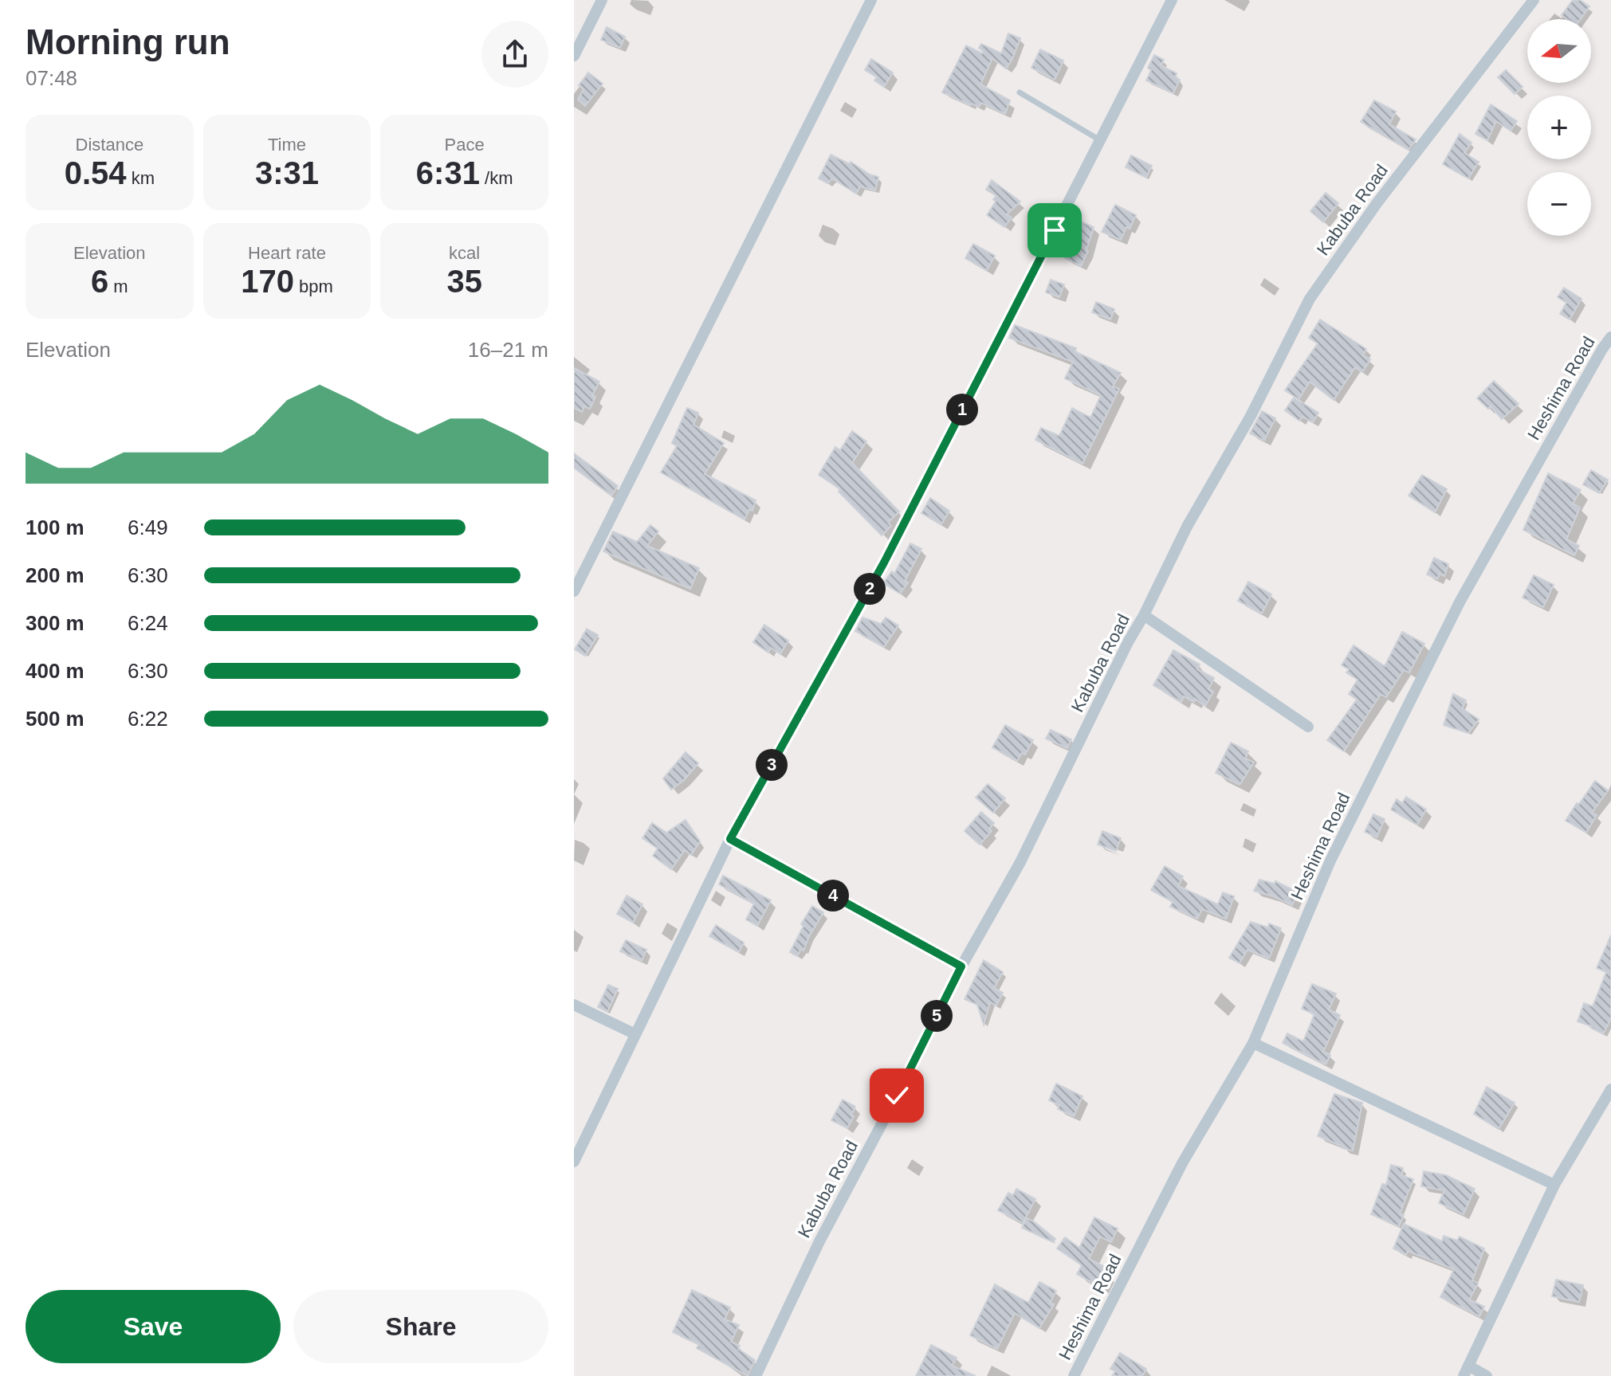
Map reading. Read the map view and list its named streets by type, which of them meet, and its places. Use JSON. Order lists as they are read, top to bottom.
{
  "streets": {
    "street": ["Kabuba Road", "Heshima Road"]
  },
  "north": "left",
  "page": {
    "heading": ["Morning run", "07:48"],
    "map_buttons": ["+", "−"],
    "stats": [
      ["Distance", "0.54 km"],
      ["Time", "3:31"],
      ["Pace", "6:31 /km"],
      ["Elevation", "6 m"],
      ["Heart rate", "170 bpm"],
      ["kcal", "35"]
    ],
    "chart": ["Elevation", "16–21 m"],
    "pins": [
      "1",
      "2",
      "3",
      "4",
      "5"
    ],
    "list": [
      {
        "name": "100 m",
        "note": "6:49"
      },
      {
        "name": "200 m",
        "note": "6:30"
      },
      {
        "name": "300 m",
        "note": "6:24"
      },
      {
        "name": "400 m",
        "note": "6:30"
      },
      {
        "name": "500 m",
        "note": "6:22"
      }
    ],
    "buttons": ["Save", "Share"]
  }
}
